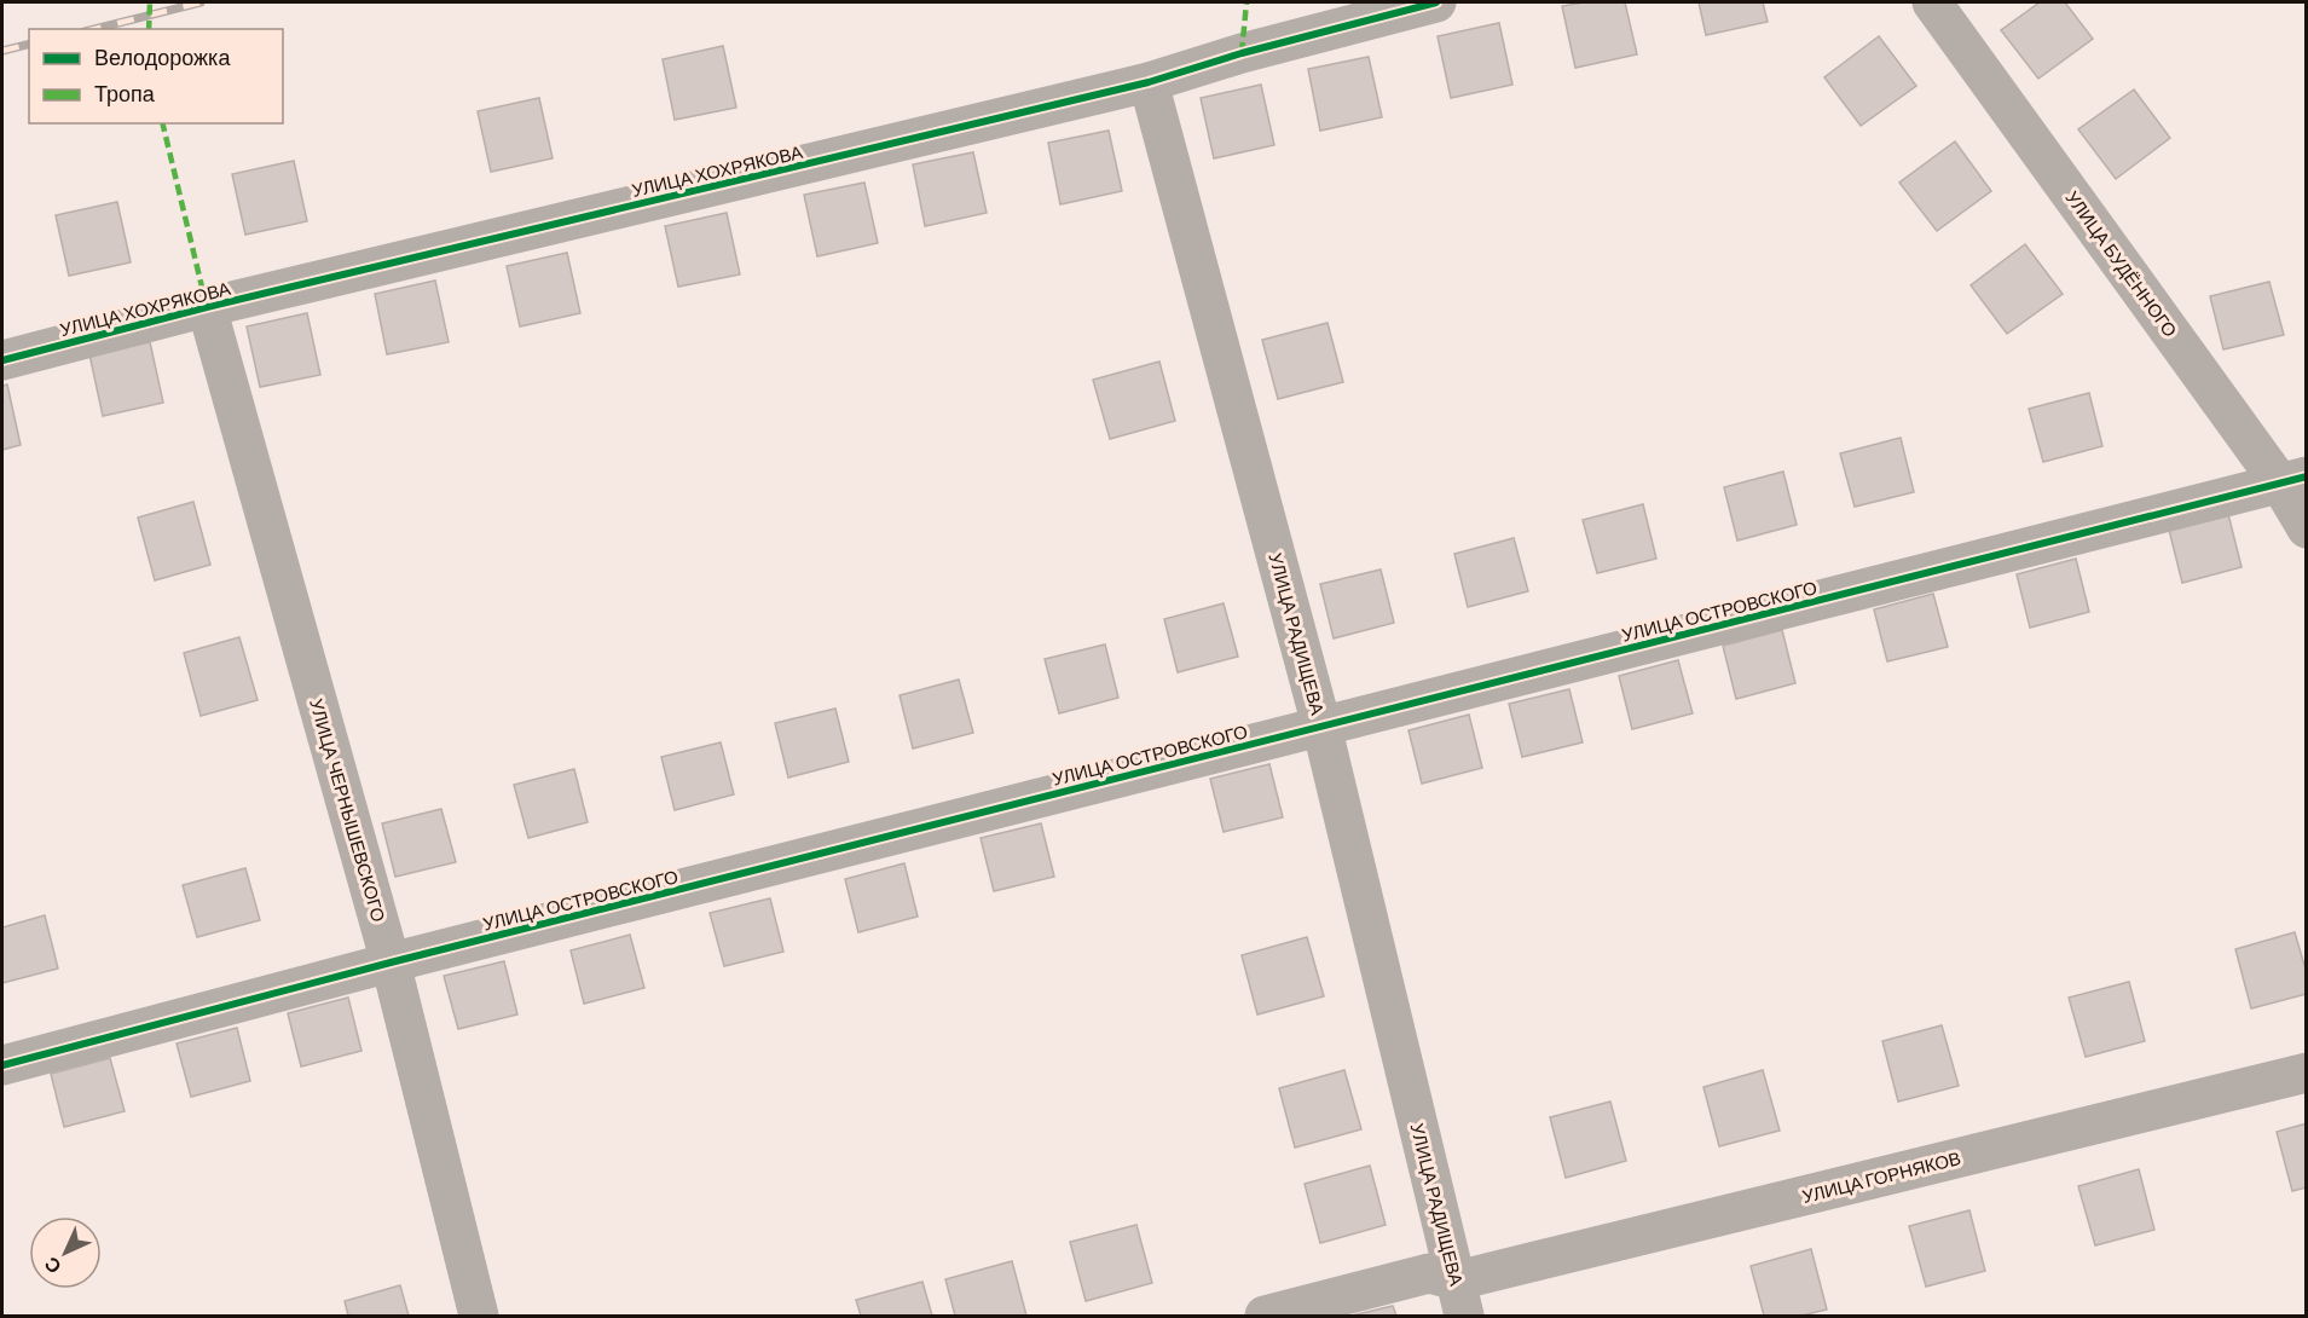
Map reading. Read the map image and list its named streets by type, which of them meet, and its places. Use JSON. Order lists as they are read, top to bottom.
{
  "streets": {
    "street": [
      "УЛИЦА ХОХРЯКОВА",
      "УЛИЦА БУДЁННОГО",
      "УЛИЦА ОСТРОВСКОГО",
      "УЛИЦА РАДИЩЕВА",
      "УЛИЦА ЧЕРНЫШЕВСКОГО",
      "УЛИЦА ГОРНЯКОВ"
    ]
  },
  "crossings": [
    ["УЛИЦА ХОХРЯКОВА", "УЛИЦА РАДИЩЕВА"],
    ["УЛИЦА ХОХРЯКОВА", "УЛИЦА ЧЕРНЫШЕВСКОГО"],
    ["УЛИЦА БУДЁННОГО", "УЛИЦА ОСТРОВСКОГО"],
    ["УЛИЦА ОСТРОВСКОГО", "УЛИЦА РАДИЩЕВА"],
    ["УЛИЦА ОСТРОВСКОГО", "УЛИЦА ЧЕРНЫШЕВСКОГО"],
    ["УЛИЦА РАДИЩЕВА", "УЛИЦА ГОРНЯКОВ"]
  ],
  "legend": ["Велодорожка", "Тропа"],
  "north": "bottom left"
}
